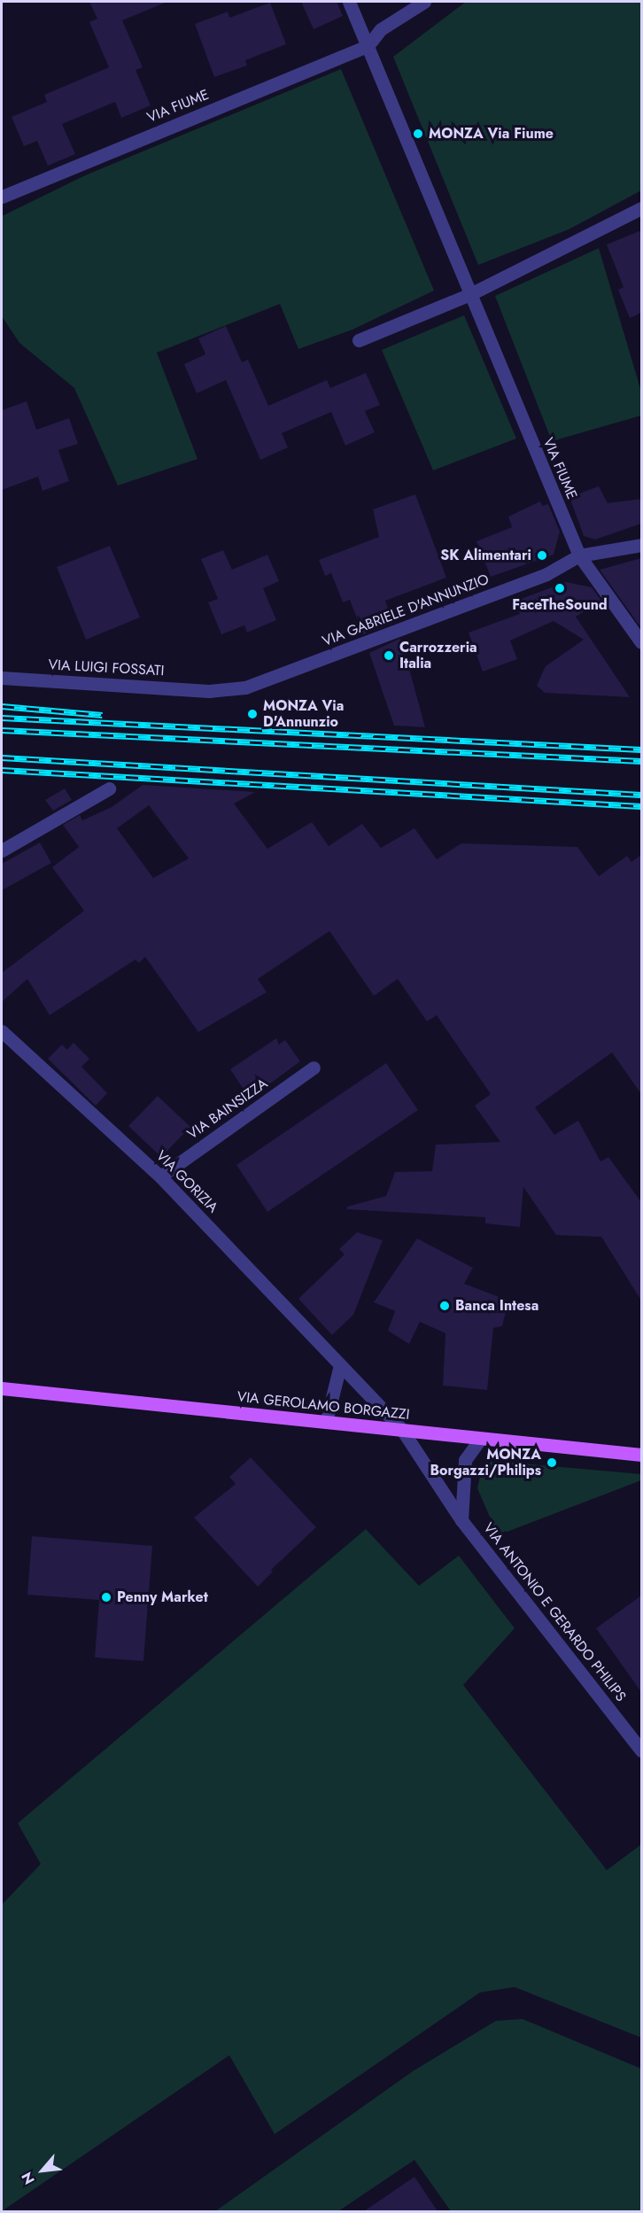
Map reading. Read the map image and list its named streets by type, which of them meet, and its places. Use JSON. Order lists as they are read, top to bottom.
{
  "streets": {
    "main road": ["VIA GEROLAMO BORGAZZI"],
    "street": [
      "VIA FIUME",
      "VIA GABRIELE D'ANNUNZIO",
      "VIA LUIGI FOSSATI",
      "VIA BAINSIZZA",
      "VIA GORIZIA",
      "VIA ANTONIO E GERARDO PHILIPS"
    ]
  },
  "crossings": [
    ["VIA FIUME", "VIA GABRIELE D'ANNUNZIO"],
    ["VIA GABRIELE D'ANNUNZIO", "VIA LUIGI FOSSATI"],
    ["VIA BAINSIZZA", "VIA GORIZIA"],
    ["VIA GORIZIA", "VIA GEROLAMO BORGAZZI"],
    ["VIA GORIZIA", "VIA ANTONIO E GERARDO PHILIPS"],
    ["VIA GEROLAMO BORGAZZI", "VIA ANTONIO E GERARDO PHILIPS"]
  ],
  "places": [
    "MONZA Via Fiume",
    "SK Alimentari",
    "FaceTheSound",
    "Carrozzeria Italia",
    "MONZA Via D'Annunzio",
    "Banca Intesa",
    "MONZA Borgazzi/Philips",
    "Penny Market"
  ],
  "north": "bottom left"
}
